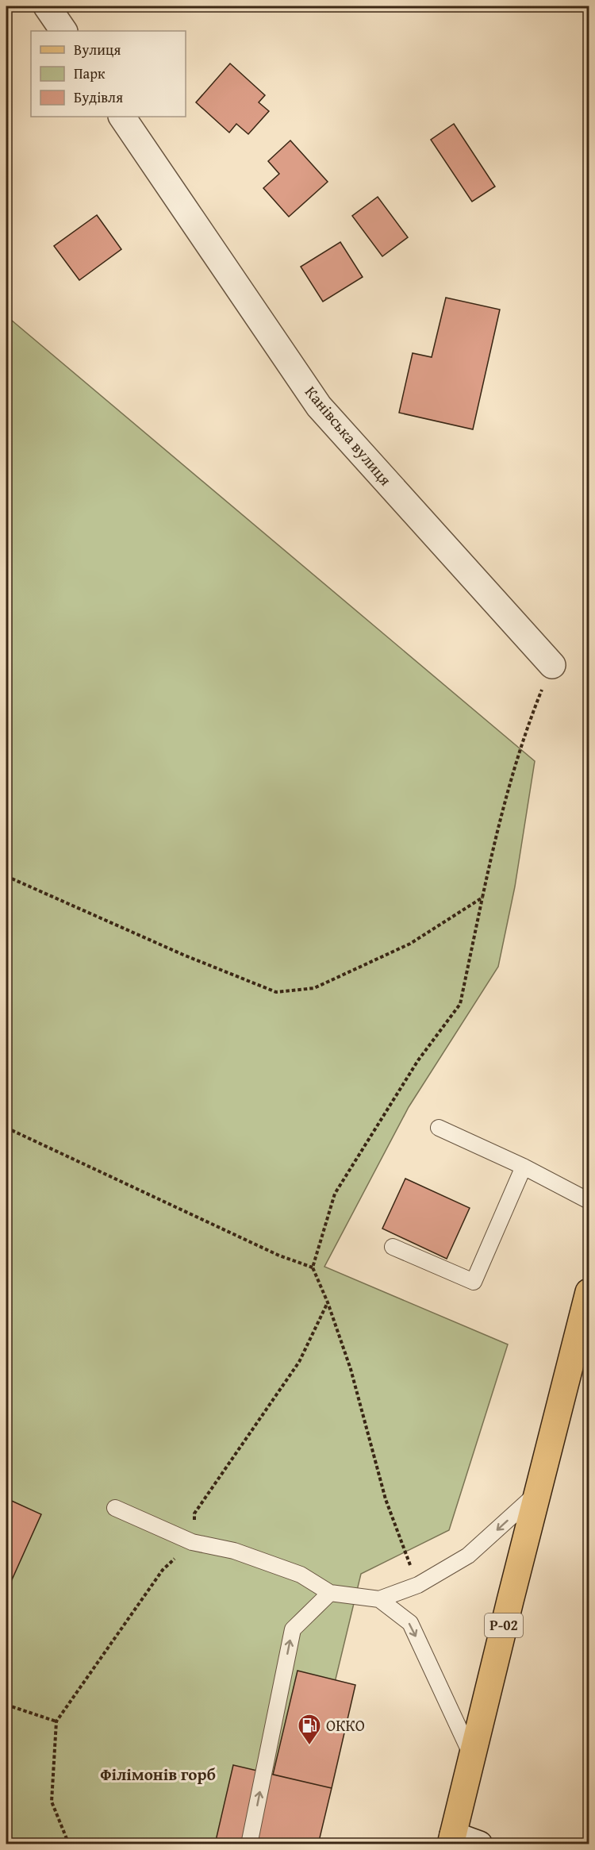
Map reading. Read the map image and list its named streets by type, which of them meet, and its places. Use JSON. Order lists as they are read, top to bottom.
{
  "streets": {
    "main road": ["Р-02"],
    "street": ["Канівська вулиця"]
  },
  "districts": ["Філімонів горб"],
  "places": {
    "fuel station": ["ОККО"]
  },
  "legend": ["Вулиця", "Парк", "Будівля"]
}
